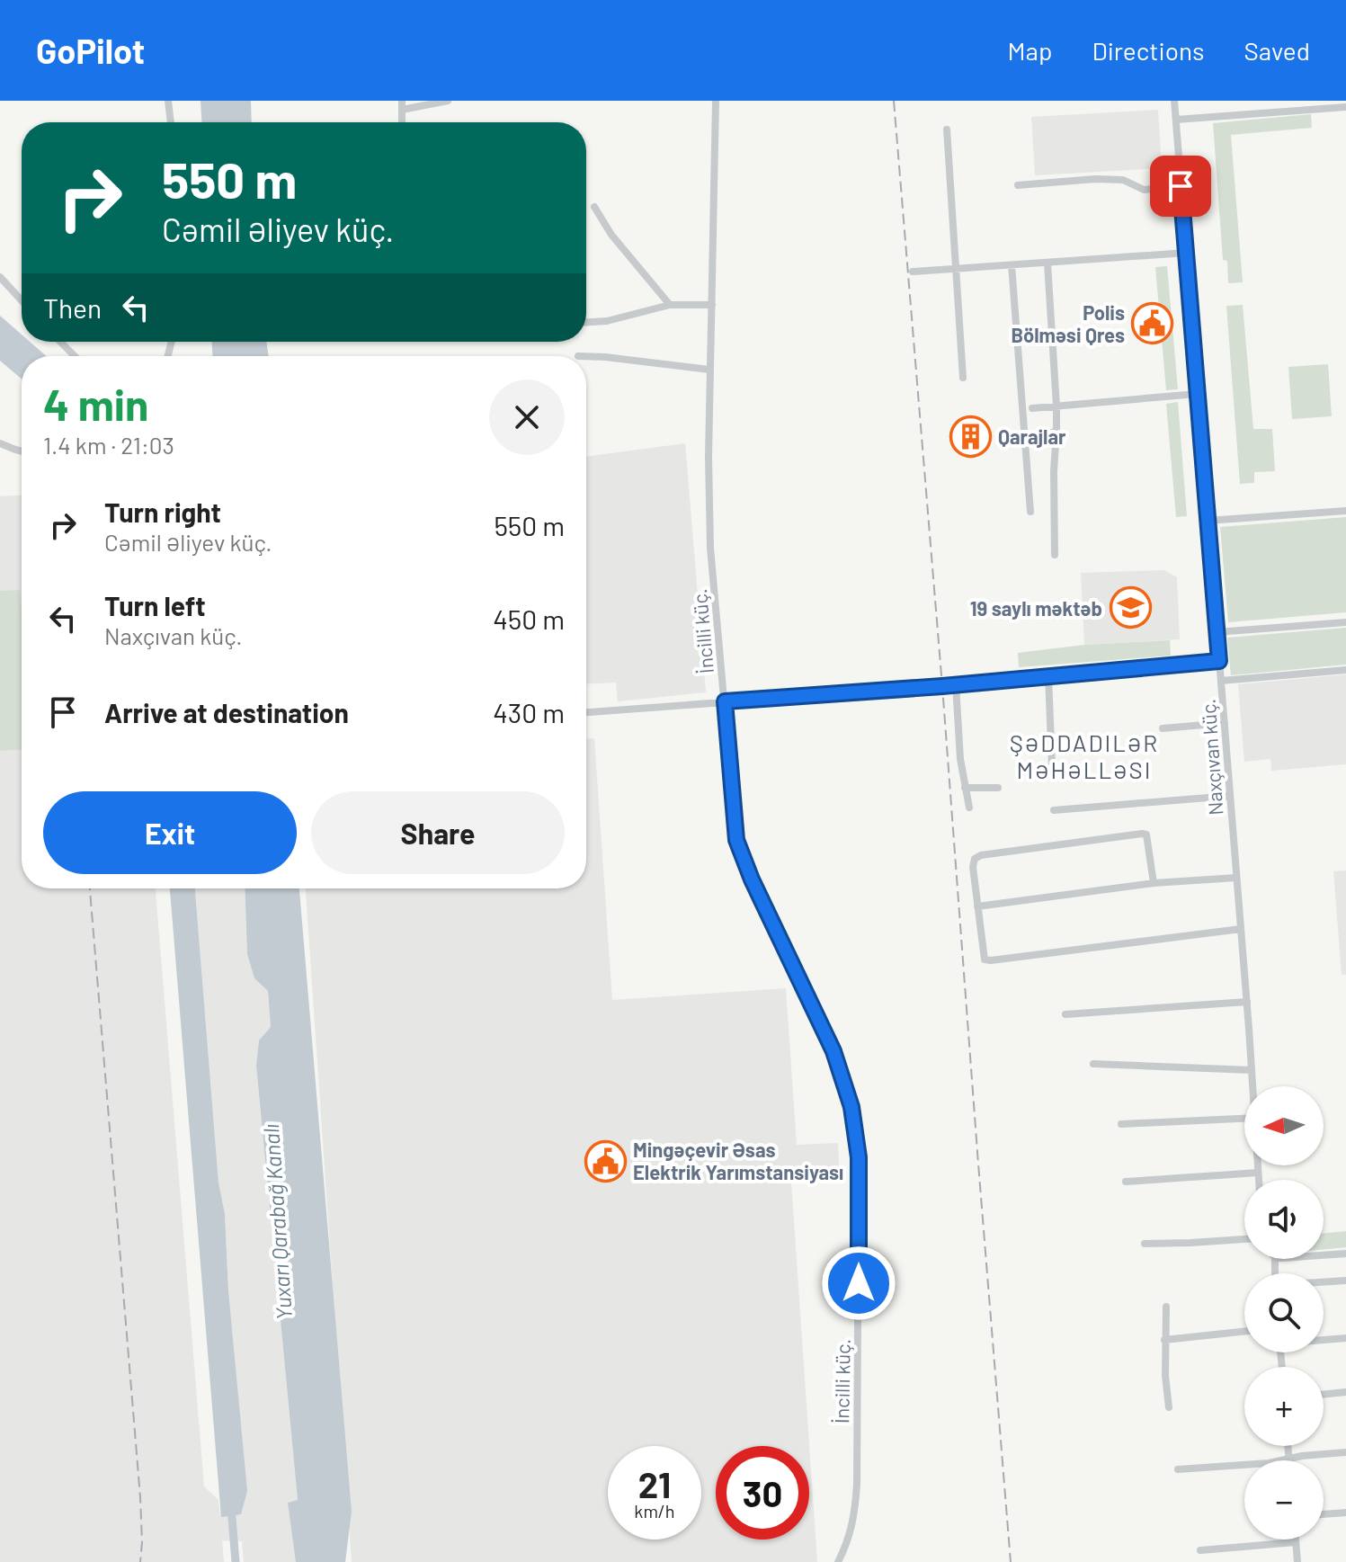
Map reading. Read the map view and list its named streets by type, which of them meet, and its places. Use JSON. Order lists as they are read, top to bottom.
{
  "streets": {
    "street": ["İncilli küç.", "Naxçıvan küç."]
  },
  "districts": ["ŞƏDDADILƏR MƏHƏLLƏSI"],
  "water": ["Yuxarı Qarabağ Kanalı"],
  "places": {
    "public building": ["Polis Bölməsi Qres", "Mingəçevir Əsas Elektrik Yarımstansiyası"],
    "building": ["Qarajlar"],
    "school or university": ["19 saylı məktəb"]
  },
  "north": "left",
  "page": {
    "header": "GoPilot",
    "nav": ["Map", "Directions", "Saved"],
    "turn": ["550 m", "Cəmil Əliyev küç."],
    "then": "Then",
    "heading": ["4 min", "1.4 km · 21:03"],
    "list": [
      {
        "name": "Turn right",
        "note": "Cəmil Əliyev küç.",
        "value": "550 m"
      },
      {
        "name": "Turn left",
        "note": "Naxçıvan küç.",
        "value": "450 m"
      },
      {
        "name": "Arrive at destination",
        "value": "430 m"
      }
    ],
    "buttons": ["Exit", "Share"],
    "map_buttons": ["+", "−"],
    "speed": "21 km/h",
    "limit": "30"
  }
}
